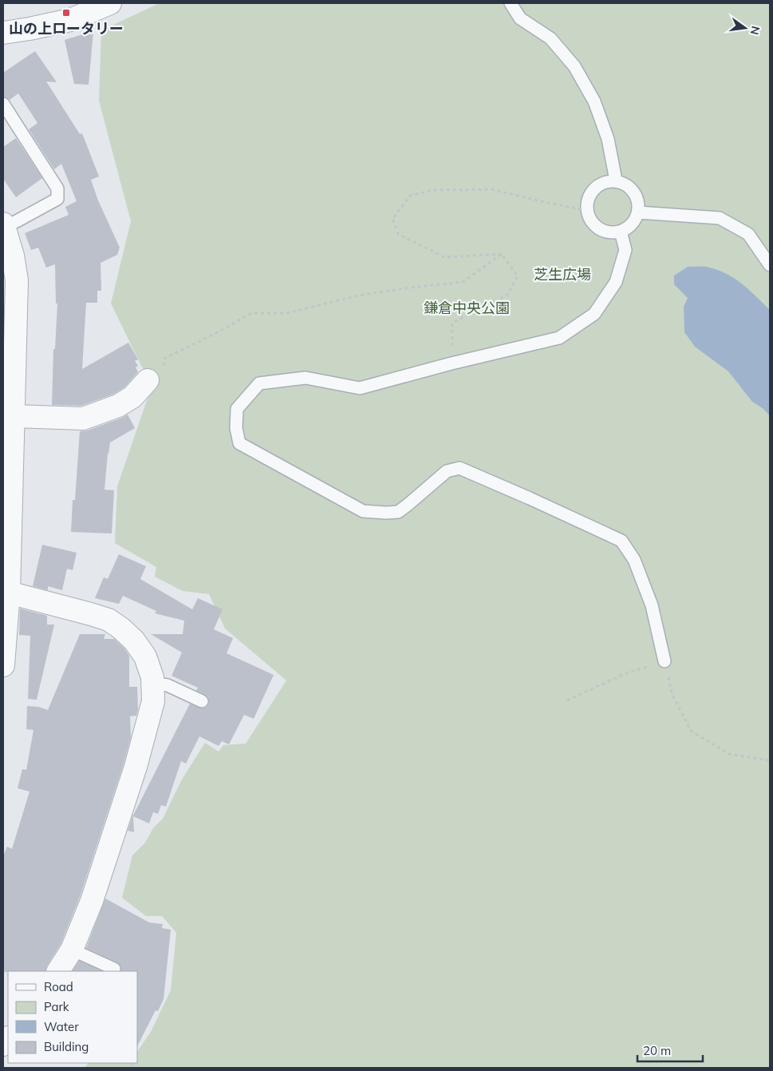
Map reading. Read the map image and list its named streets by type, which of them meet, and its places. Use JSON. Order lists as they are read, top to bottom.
{
  "parks": ["芝生広場", "鎌倉中央公園"],
  "places": {
    "transit": ["山の上ロータリー"]
  },
  "legend": [
    "Road",
    "Park",
    "Water",
    "Building"
  ],
  "scale_bar": "20 m",
  "north": "right"
}
